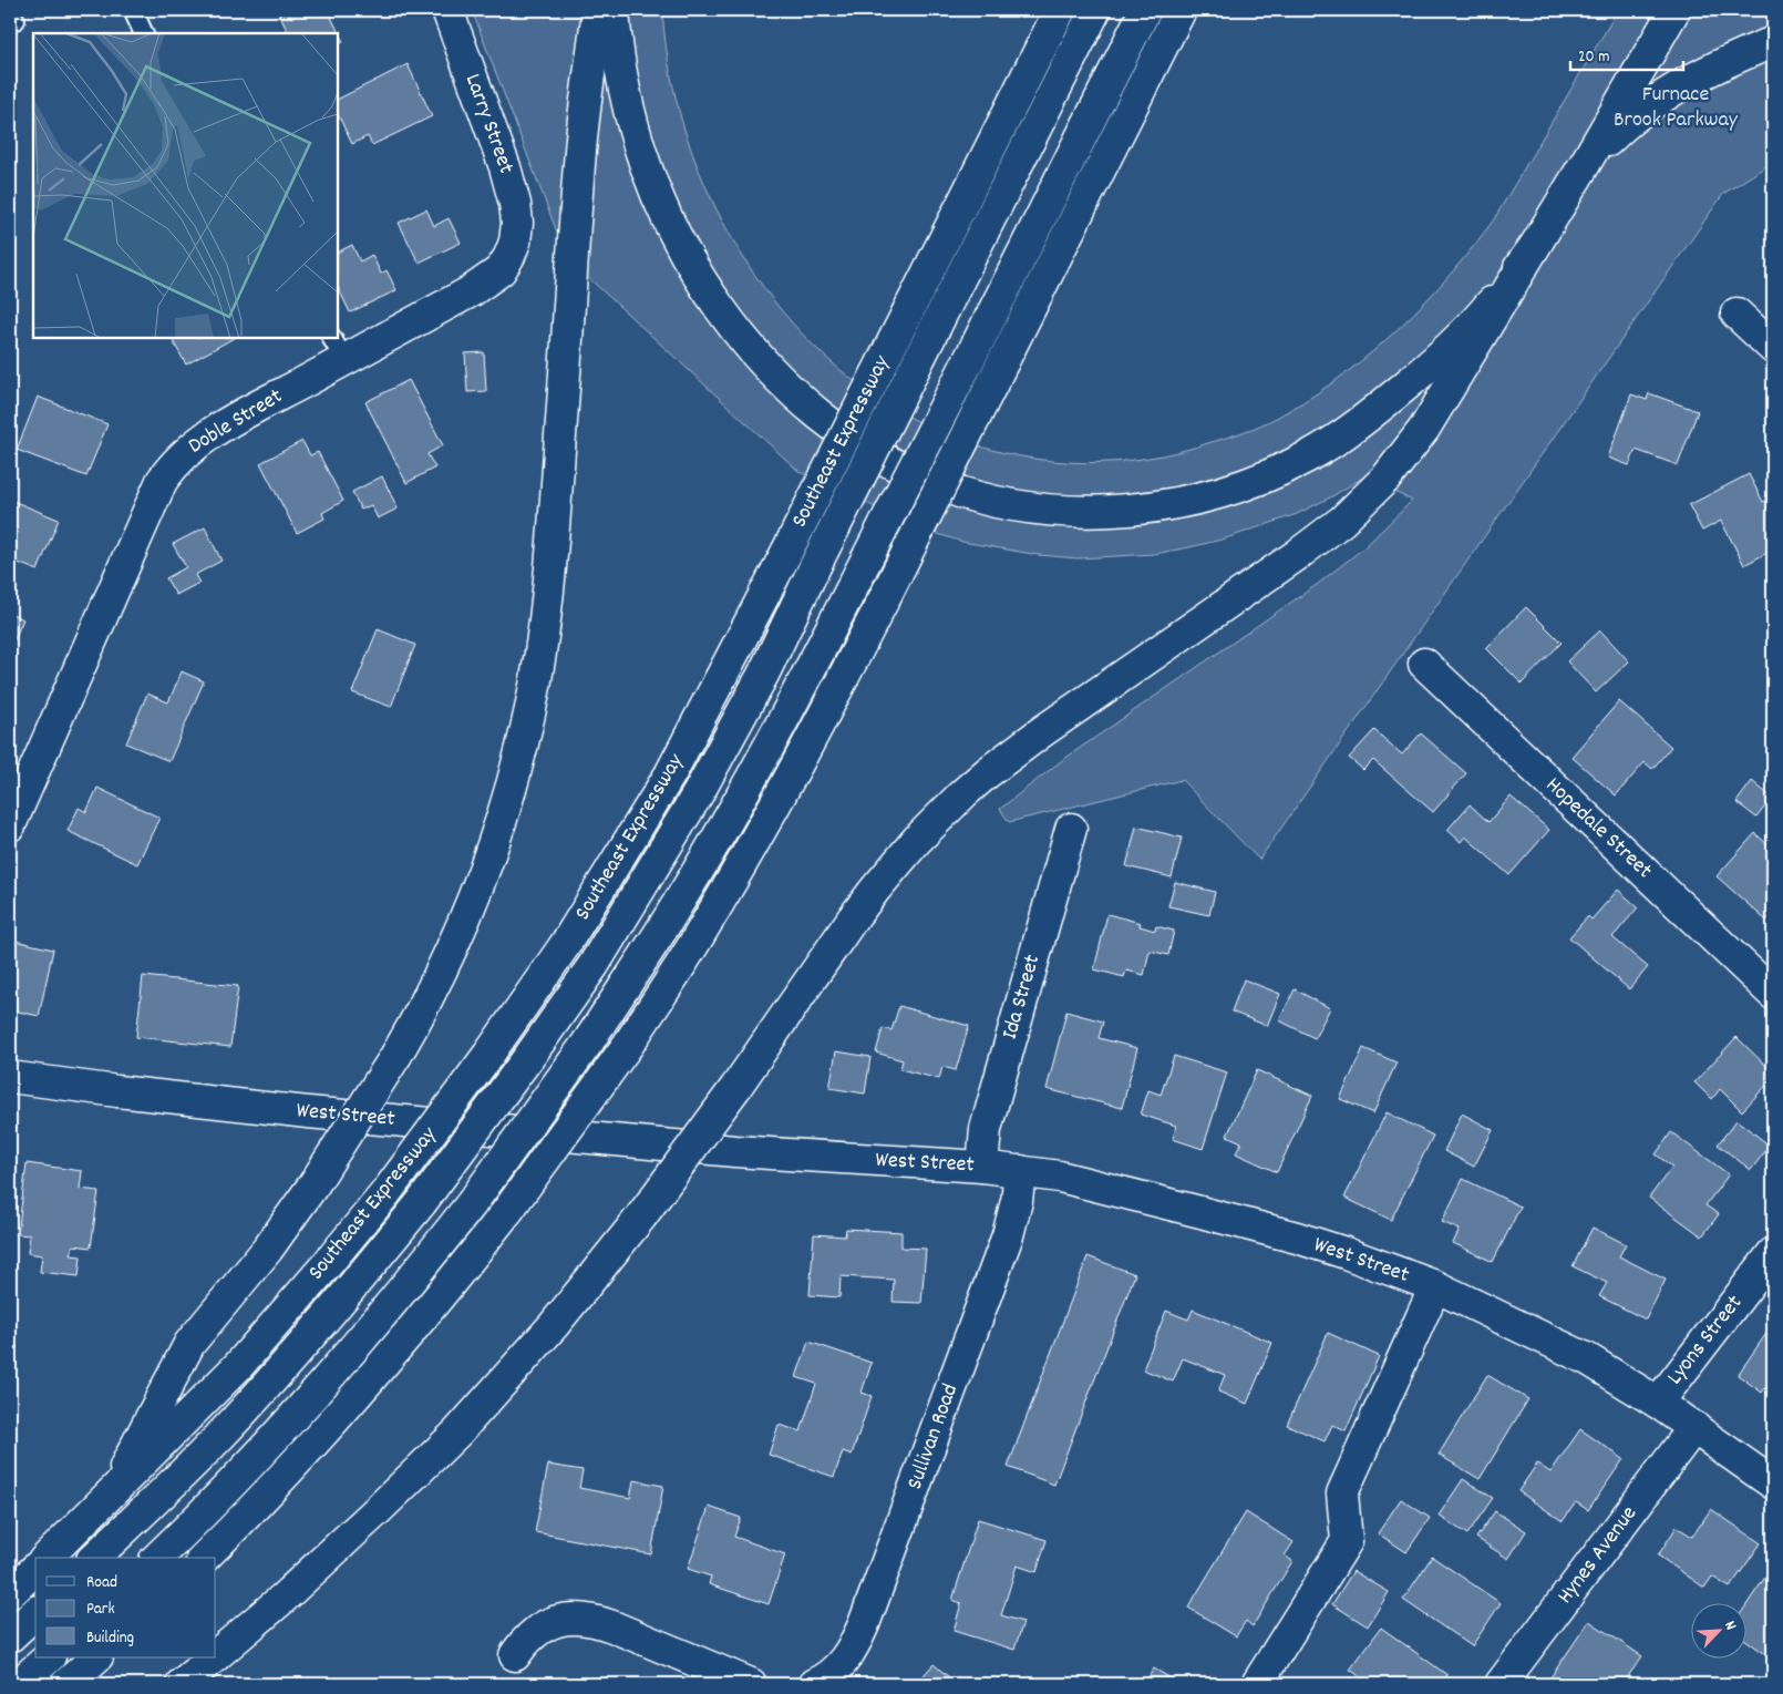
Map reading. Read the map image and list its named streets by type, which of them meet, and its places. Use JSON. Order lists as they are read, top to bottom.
{
  "streets": {
    "main road": [
      "Larry Street",
      "Doble Street",
      "Southeast Expressway",
      "Hopedale Street",
      "Ida Street",
      "West Street",
      "Lyons Street",
      "Sullivan Road",
      "Hynes Avenue"
    ]
  },
  "crossings": [
    ["Larry Street", "Doble Street"],
    ["Ida Street", "West Street"],
    ["West Street", "Lyons Street"],
    ["West Street", "Sullivan Road"],
    ["West Street", "Hynes Avenue"]
  ],
  "parks": ["Furnace Brook Parkway"],
  "legend": ["Road", "Park", "Building"],
  "scale_bar": "20 m",
  "north": "top right"
}
